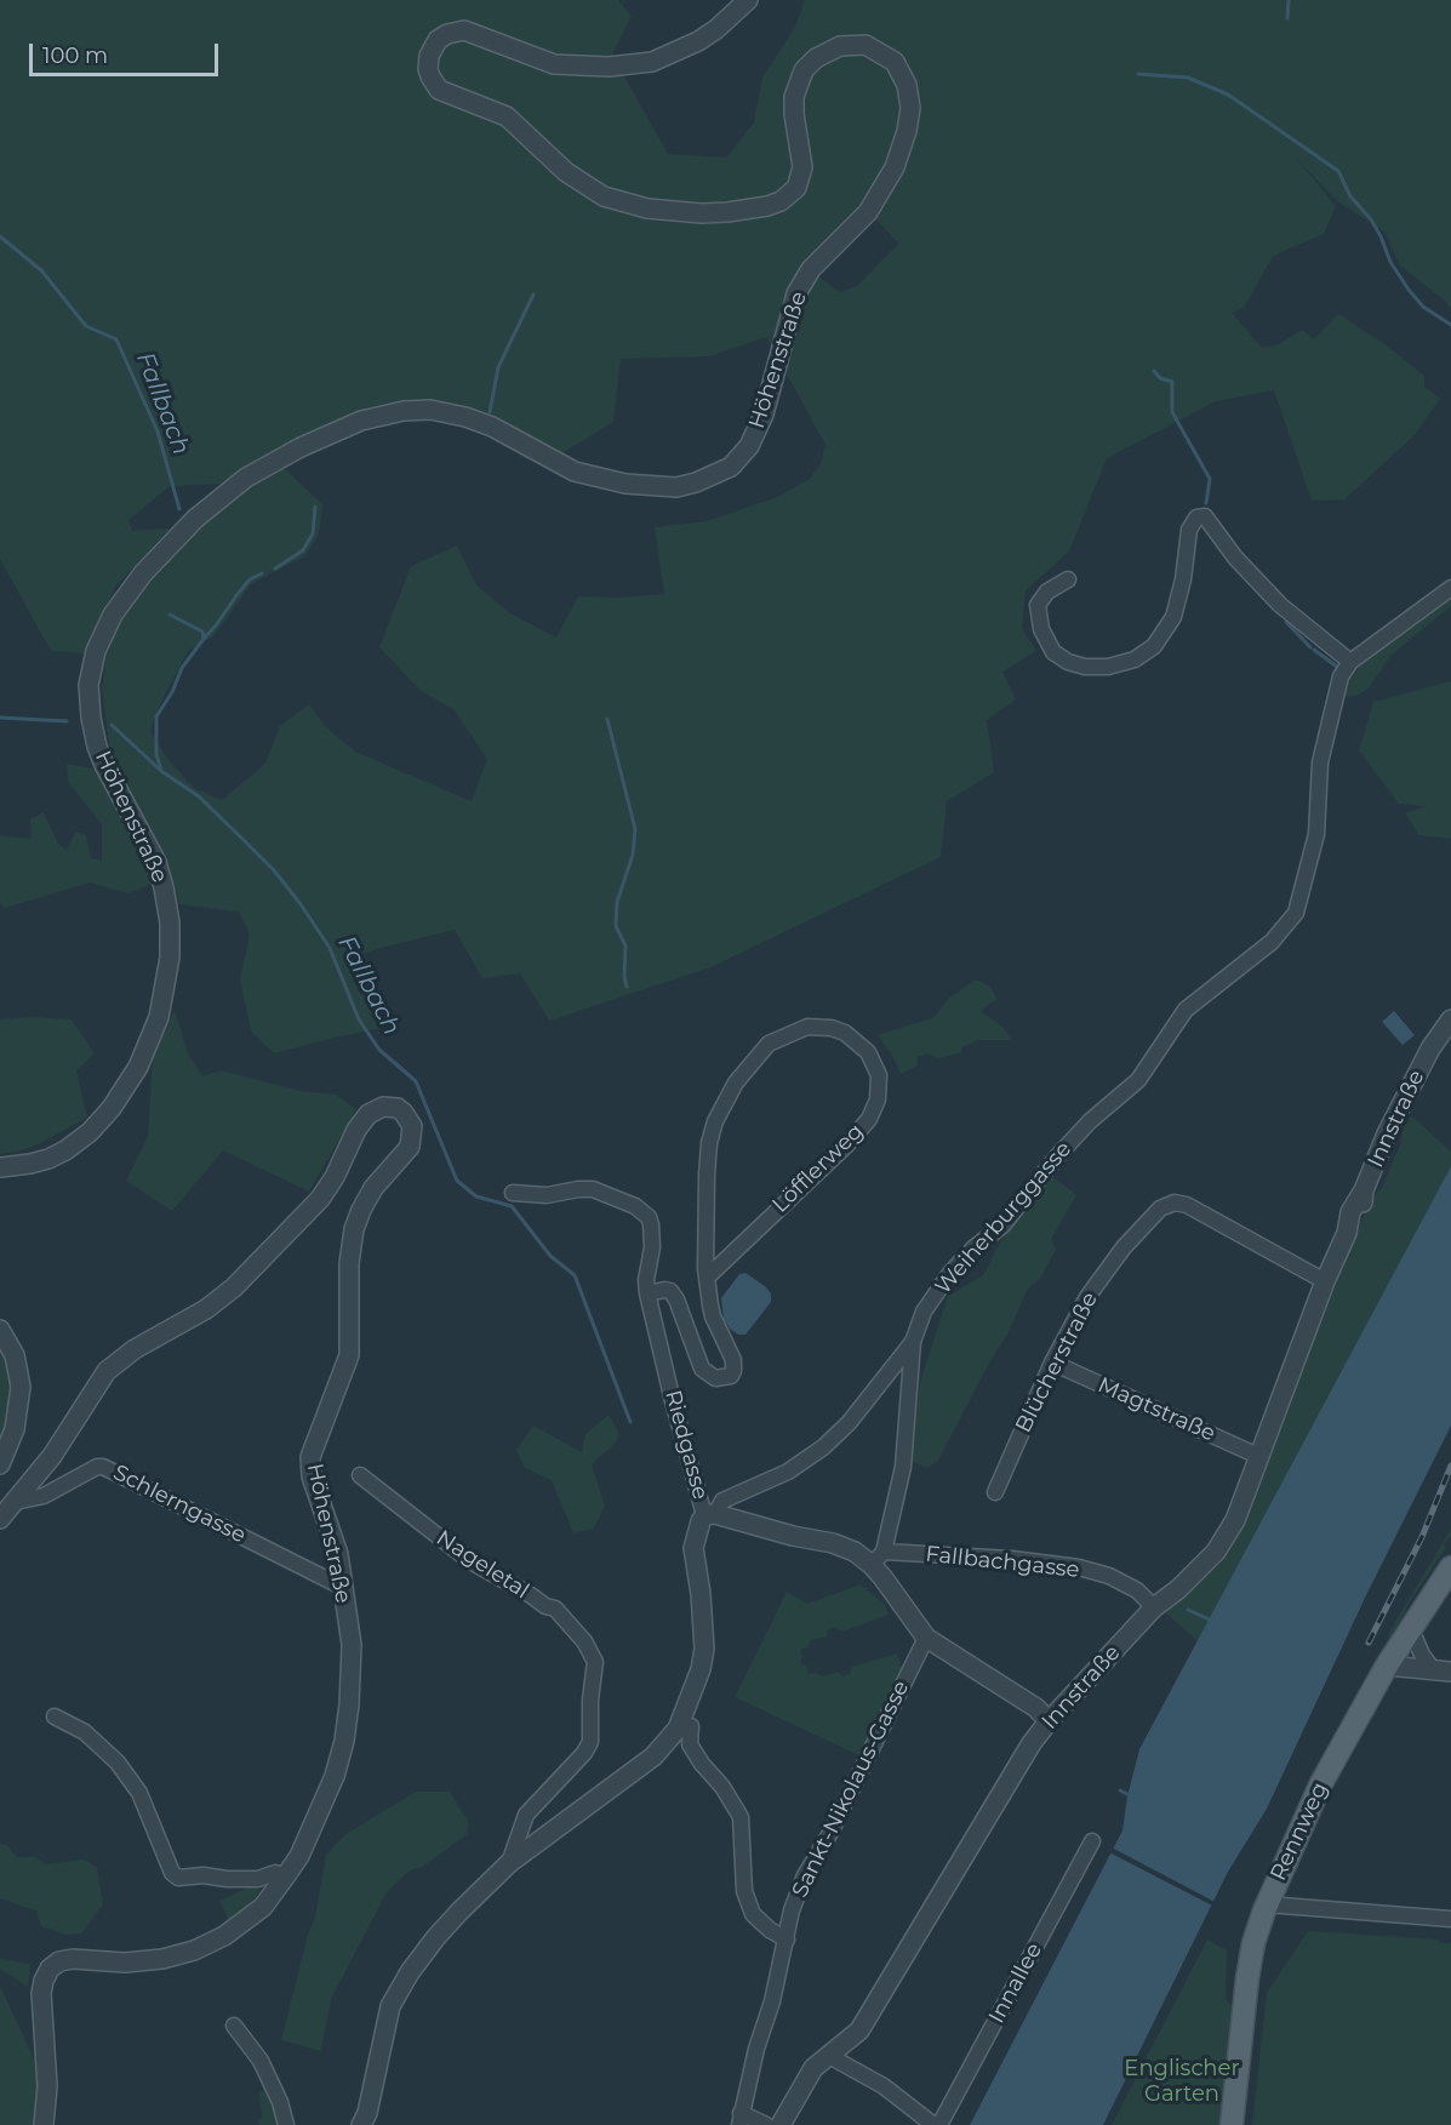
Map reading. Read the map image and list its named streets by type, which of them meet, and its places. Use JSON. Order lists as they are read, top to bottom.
{
  "streets": {
    "main road": ["Rennweg"],
    "street": [
      "Höhenstraße",
      "Innstraße",
      "Löfflerweg",
      "Weiherburggasse",
      "Blücherstraße",
      "Magtstraße",
      "Riedgasse",
      "Schlerngasse",
      "Fallbachgasse",
      "Nageletal",
      "Sankt-Nikolaus-Gasse",
      "Innallee"
    ]
  },
  "crossings": [
    ["Höhenstraße", "Schlerngasse"],
    ["Innstraße", "Blücherstraße"],
    ["Innstraße", "Magtstraße"],
    ["Innstraße", "Fallbachgasse"],
    ["Löfflerweg", "Riedgasse"],
    ["Weiherburggasse", "Riedgasse"],
    ["Weiherburggasse", "Fallbachgasse"],
    ["Blücherstraße", "Magtstraße"],
    ["Riedgasse", "Fallbachgasse"],
    ["Riedgasse", "Nageletal"]
  ],
  "water": ["Fallbach"],
  "parks": ["Englischer Garten"],
  "scale_bar": "100 m"
}
